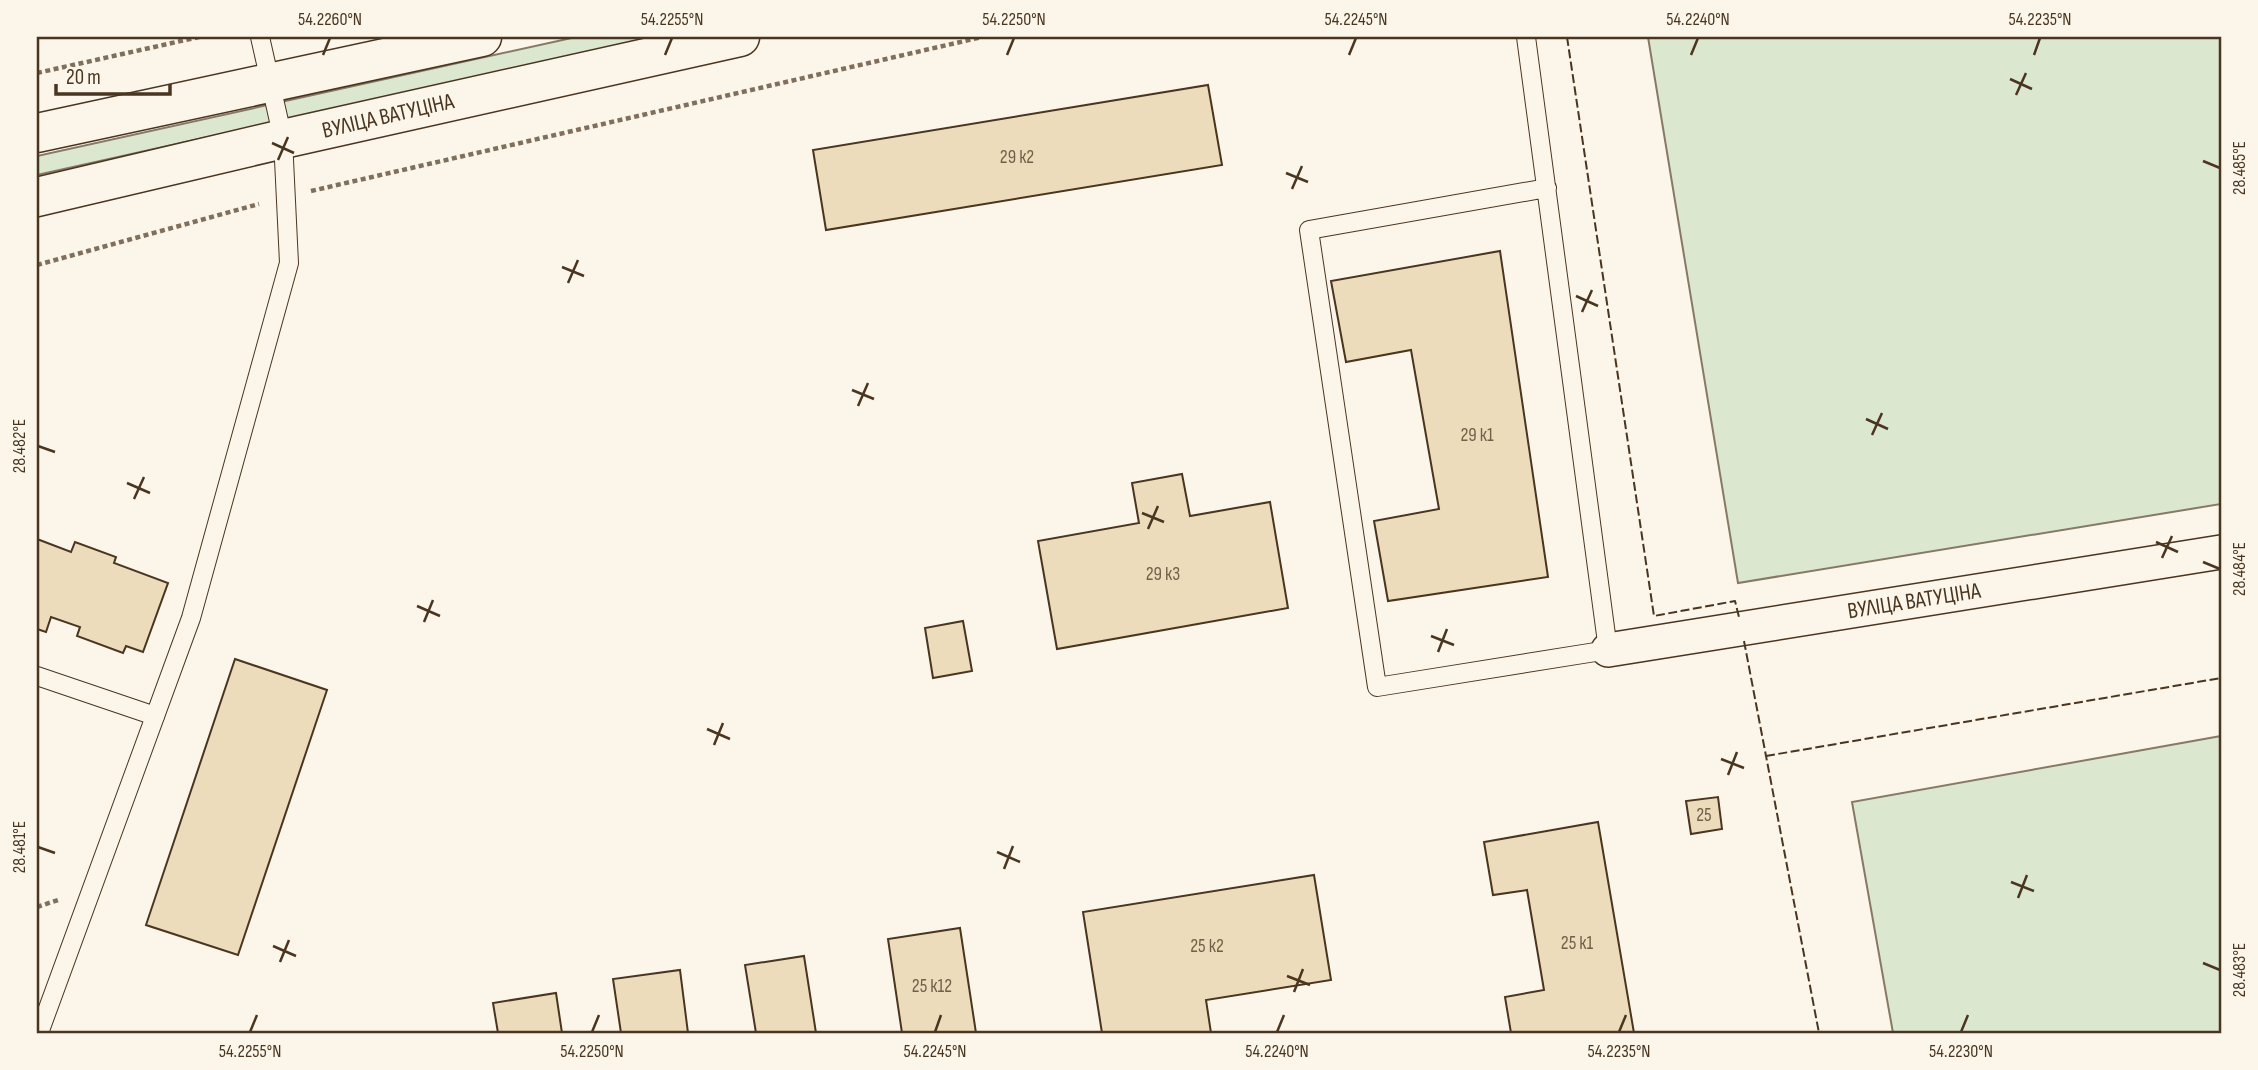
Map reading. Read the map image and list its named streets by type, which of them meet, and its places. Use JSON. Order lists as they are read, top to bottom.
{
  "streets": {
    "street": ["ВУЛІЦА ВАТУЦІНА"]
  },
  "house_numbers": [
    "29 к2",
    "29 к1",
    "29 к3",
    "25",
    "25 к1",
    "25 к2",
    "25 к12"
  ],
  "scale_bar": "20 m",
  "coordinates": [
    "54.2260°N",
    "54.2255°N",
    "54.2250°N",
    "54.2245°N",
    "54.2240°N",
    "54.2235°N",
    "28.485°E",
    "28.482°E",
    "28.484°E",
    "28.481°E",
    "28.483°E",
    "54.2230°N"
  ]
}
